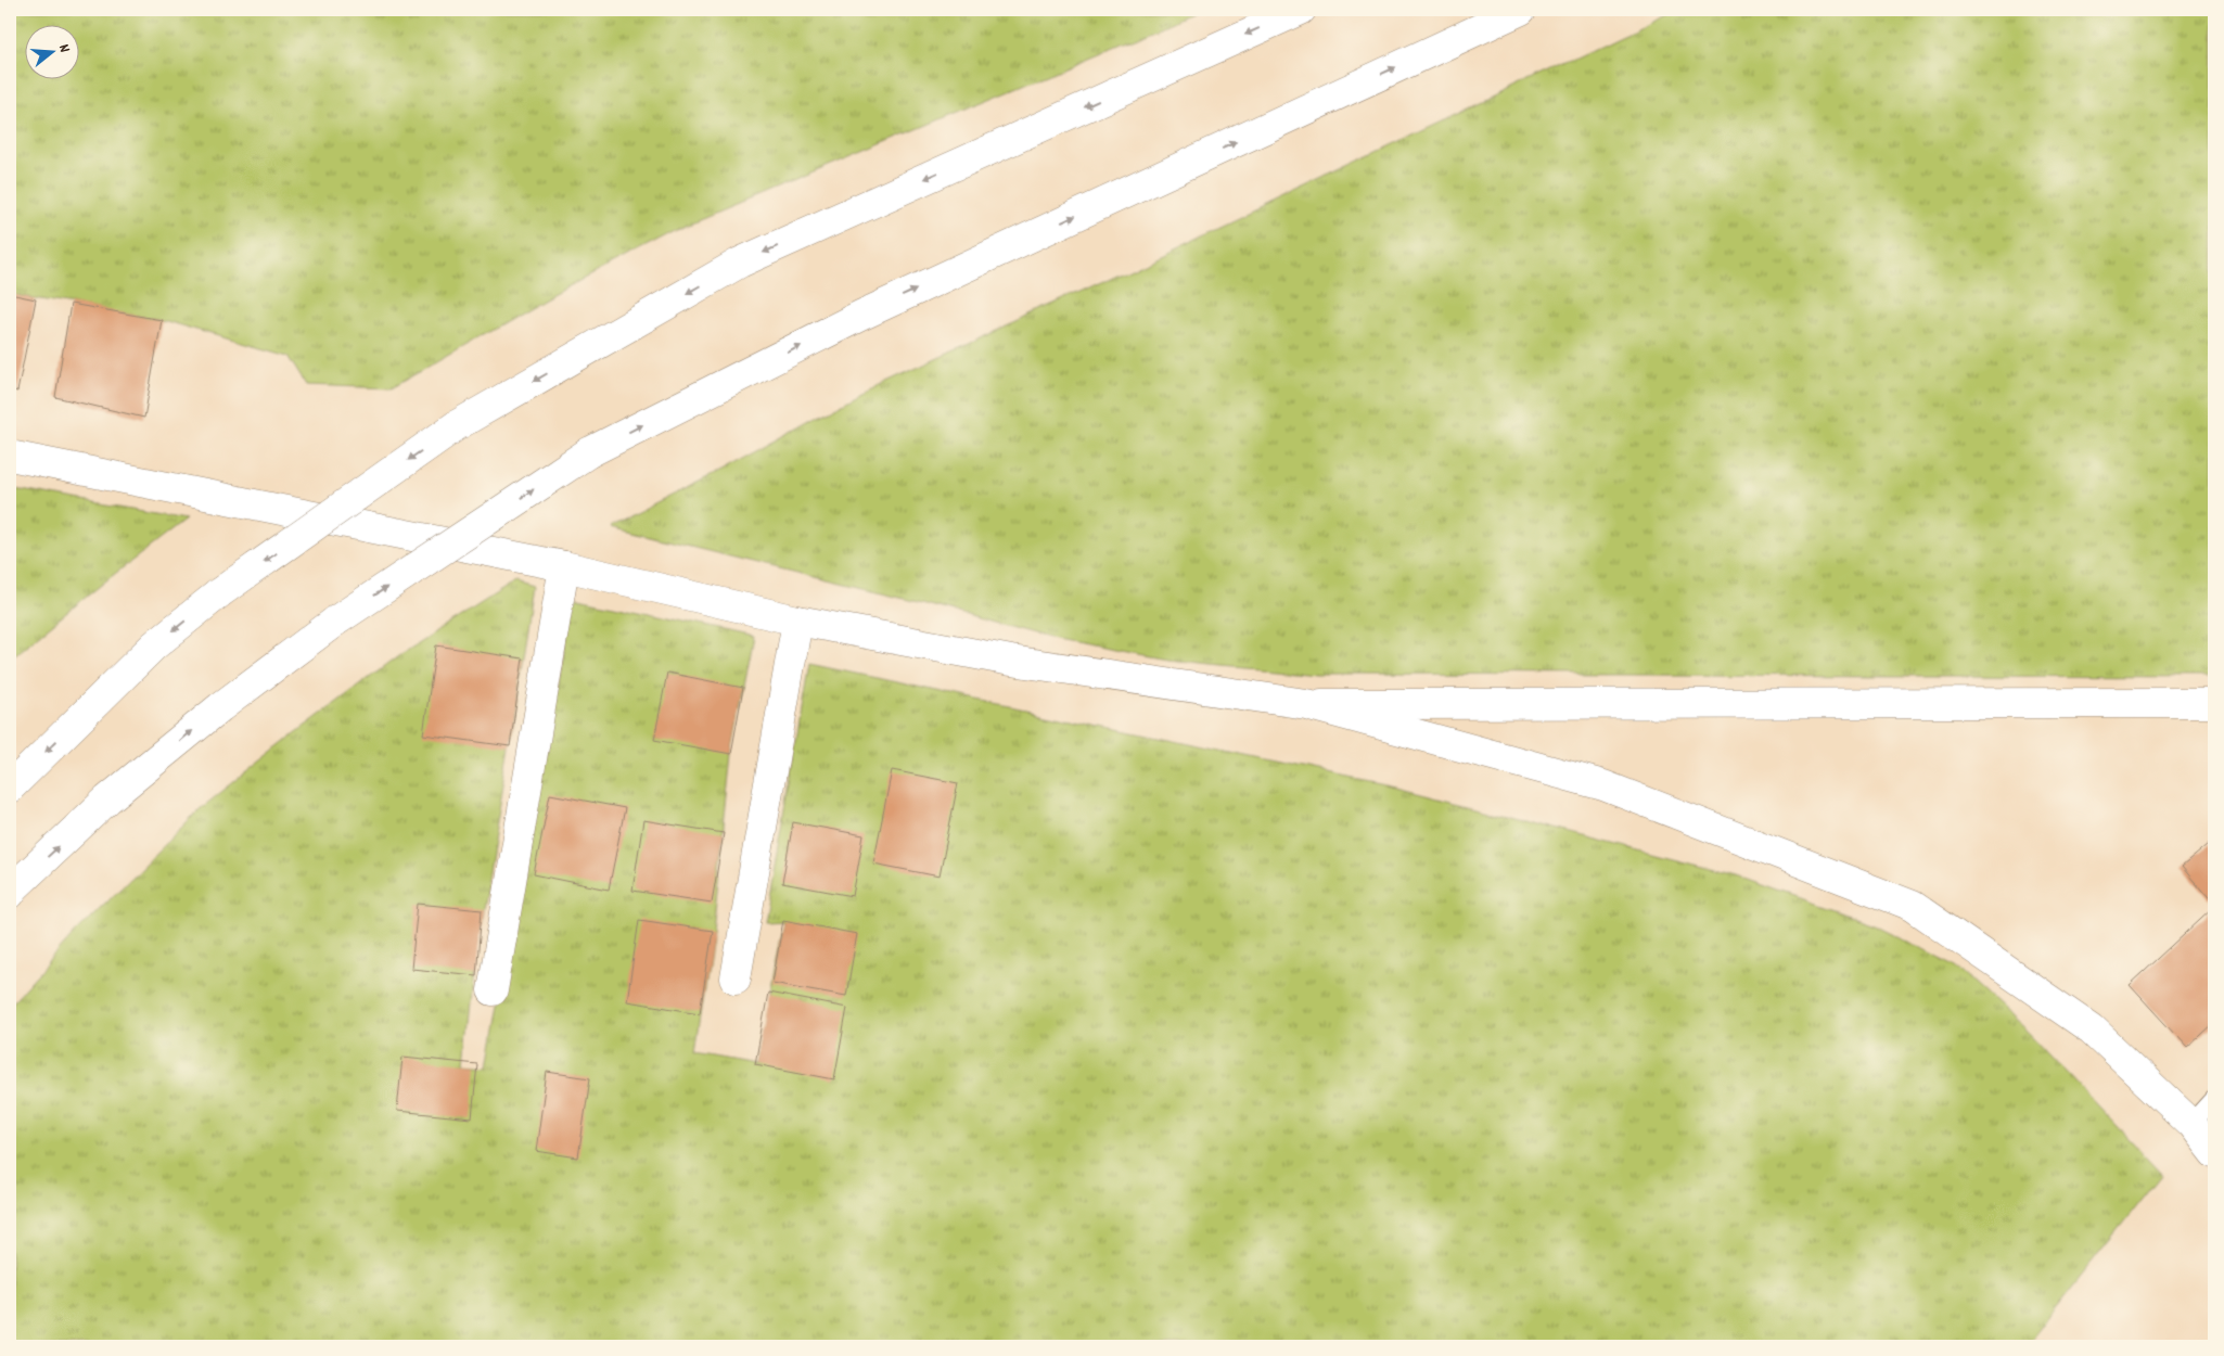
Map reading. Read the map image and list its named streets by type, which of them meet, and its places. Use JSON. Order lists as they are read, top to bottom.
{
  "north": "right"
}
